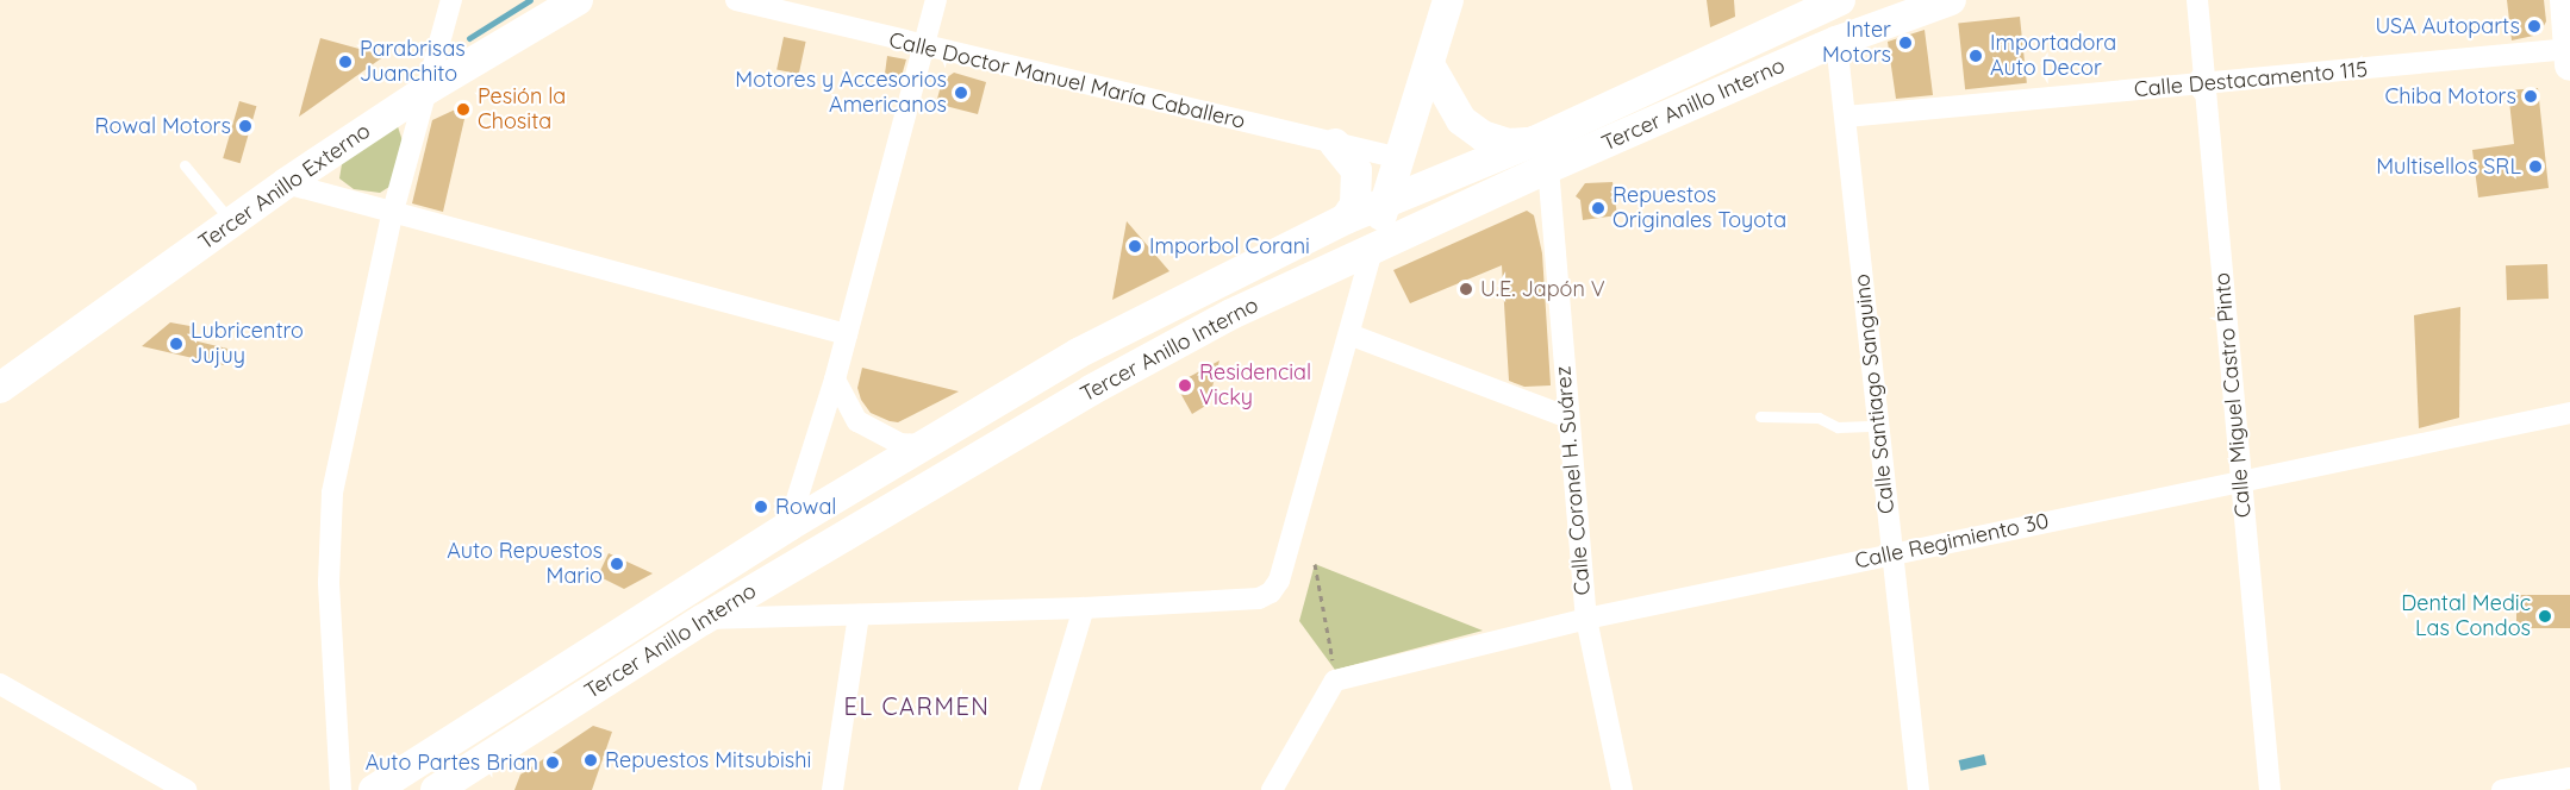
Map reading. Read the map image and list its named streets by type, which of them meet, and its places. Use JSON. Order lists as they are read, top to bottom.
{
  "streets": {
    "main road": ["Tercer Anillo Interno", "Tercer Anillo Externo"],
    "street": [
      "Calle Destacamento 115",
      "Calle Doctor Manuel María Caballero",
      "Calle Santiago Sanguino",
      "Calle Miguel Castro Pinto",
      "Calle Coronel H. Suárez",
      "Calle Regimiento 30"
    ]
  },
  "crossings": [
    ["Calle Destacamento 115", "Calle Santiago Sanguino"],
    ["Calle Destacamento 115", "Calle Miguel Castro Pinto"],
    ["Tercer Anillo Interno", "Calle Santiago Sanguino"],
    ["Tercer Anillo Interno", "Calle Coronel H. Suárez"],
    ["Calle Santiago Sanguino", "Calle Regimiento 30"],
    ["Calle Miguel Castro Pinto", "Calle Regimiento 30"],
    ["Calle Coronel H. Suárez", "Calle Regimiento 30"]
  ],
  "districts": ["EL CARMEN"],
  "places": [
    "USA Autoparts",
    "Inter Motors",
    "Importadora Auto Decor",
    "Parabrisas Juanchito",
    "Motores y Accesorios Americanos",
    "Chiba Motors",
    "Pesión la Chosita",
    "Rowal Motors",
    "Multisellos SRL",
    "Repuestos Originales Toyota",
    "Imporbol Corani",
    "U.E. Japón V",
    "Lubricentro Jujuy",
    "Residencial Vicky",
    "Rowal",
    "Auto Repuestos Mario",
    "Dental Medic Las Condos",
    "Repuestos Mitsubishi",
    "Auto Partes Brian"
  ]
}
